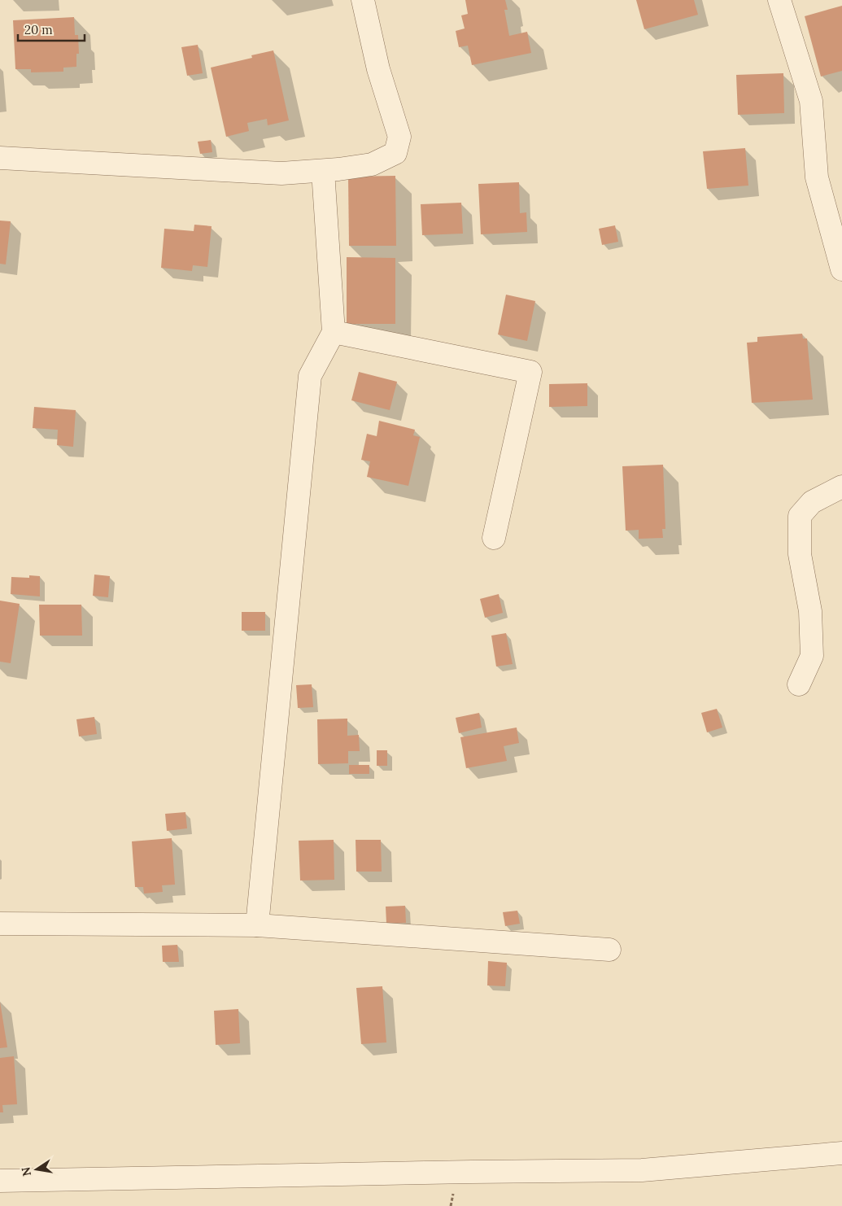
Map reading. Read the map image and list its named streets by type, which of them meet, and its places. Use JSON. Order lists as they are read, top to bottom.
{
  "scale_bar": "20 m",
  "north": "left"
}
